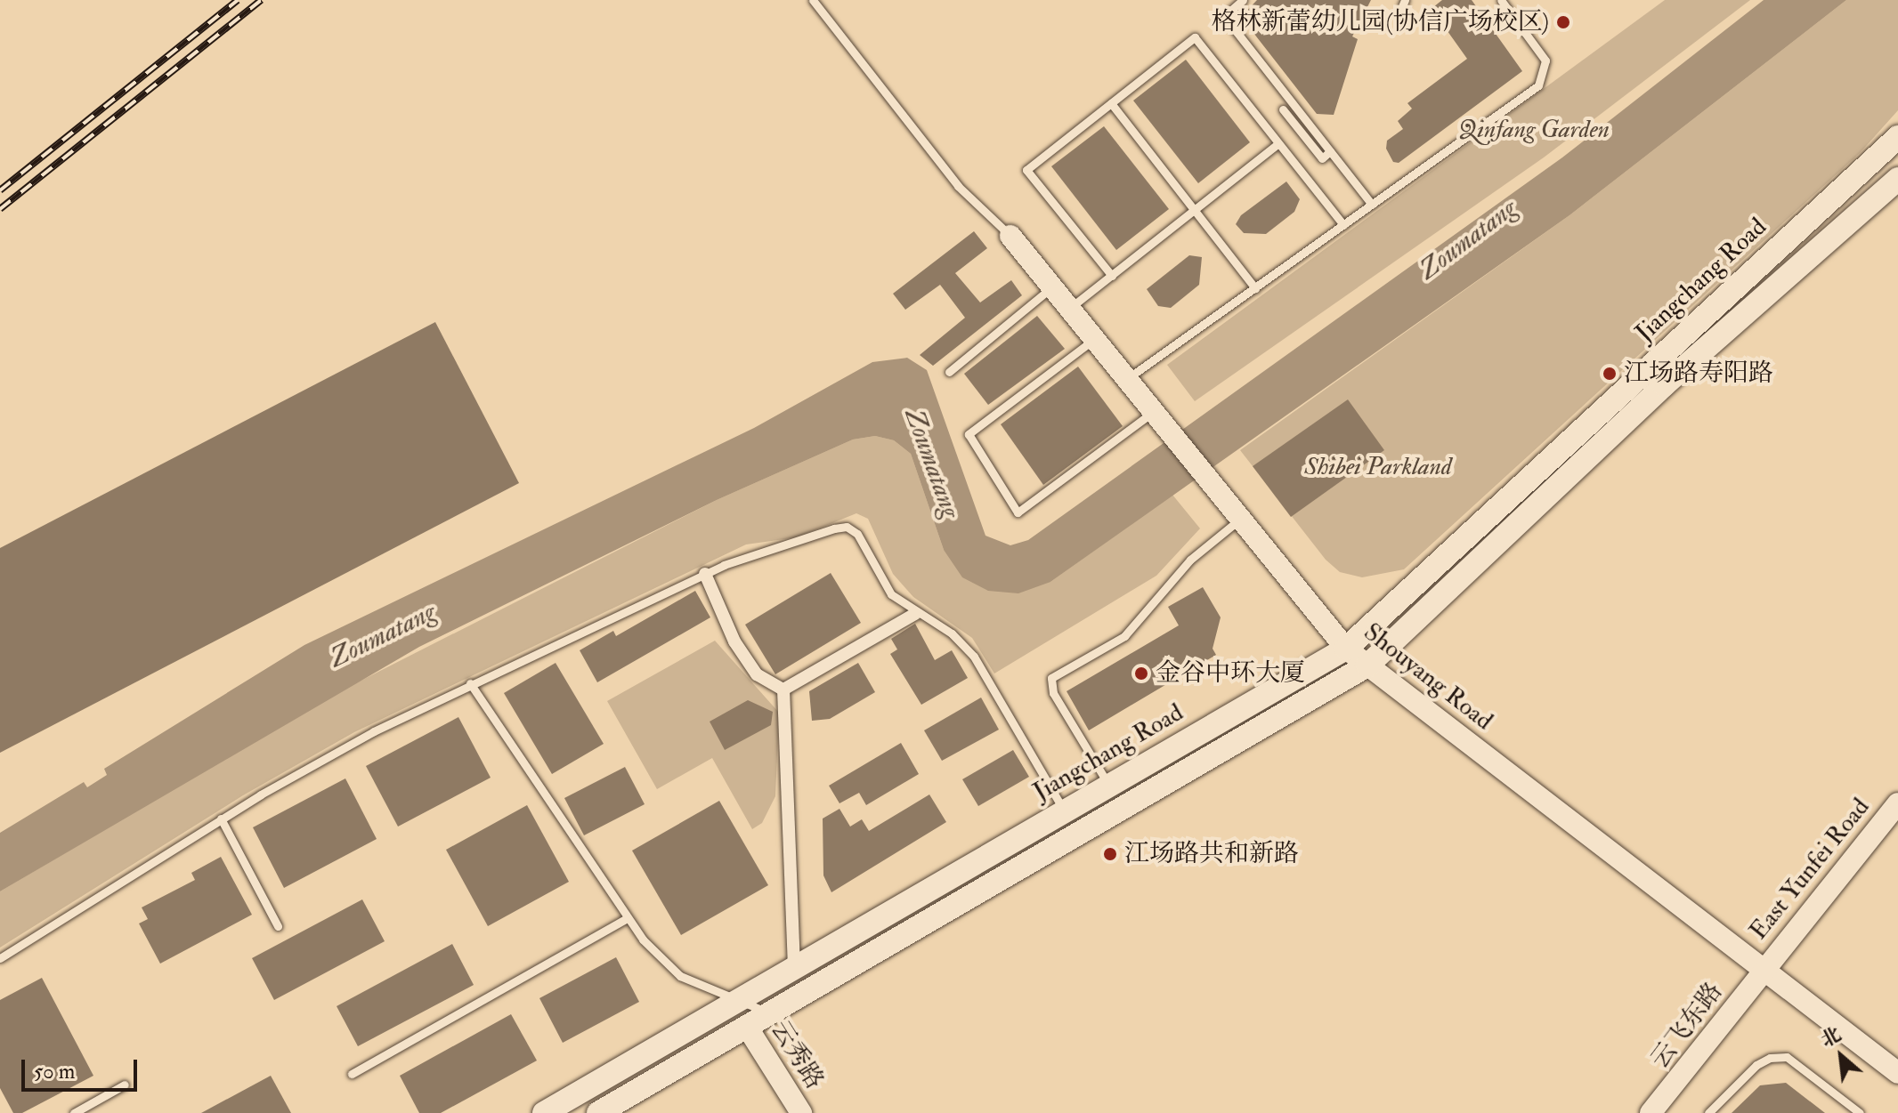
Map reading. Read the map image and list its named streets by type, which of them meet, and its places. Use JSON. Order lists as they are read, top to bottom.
{
  "streets": {
    "main road": ["Jiangchang Road"],
    "street": [
      "Shouyang Road",
      "East Yunfei Road",
      "云飞东路",
      "云秀路"
    ]
  },
  "crossings": [
    ["Jiangchang Road", "Shouyang Road"],
    ["Jiangchang Road", "云秀路"],
    ["Shouyang Road", "East Yunfei Road"],
    ["Shouyang Road", "云飞东路"],
    ["East Yunfei Road", "云飞东路"]
  ],
  "water": ["Zoumatang"],
  "parks": ["Qinfang Garden", "Shibei Parkland"],
  "places": [
    "格林新蕾幼儿园(协信广场校区)",
    "江场路寿阳路",
    "金谷中环大厦",
    "江场路共和新路"
  ],
  "scale_bar": "50 m",
  "north": "top left"
}
